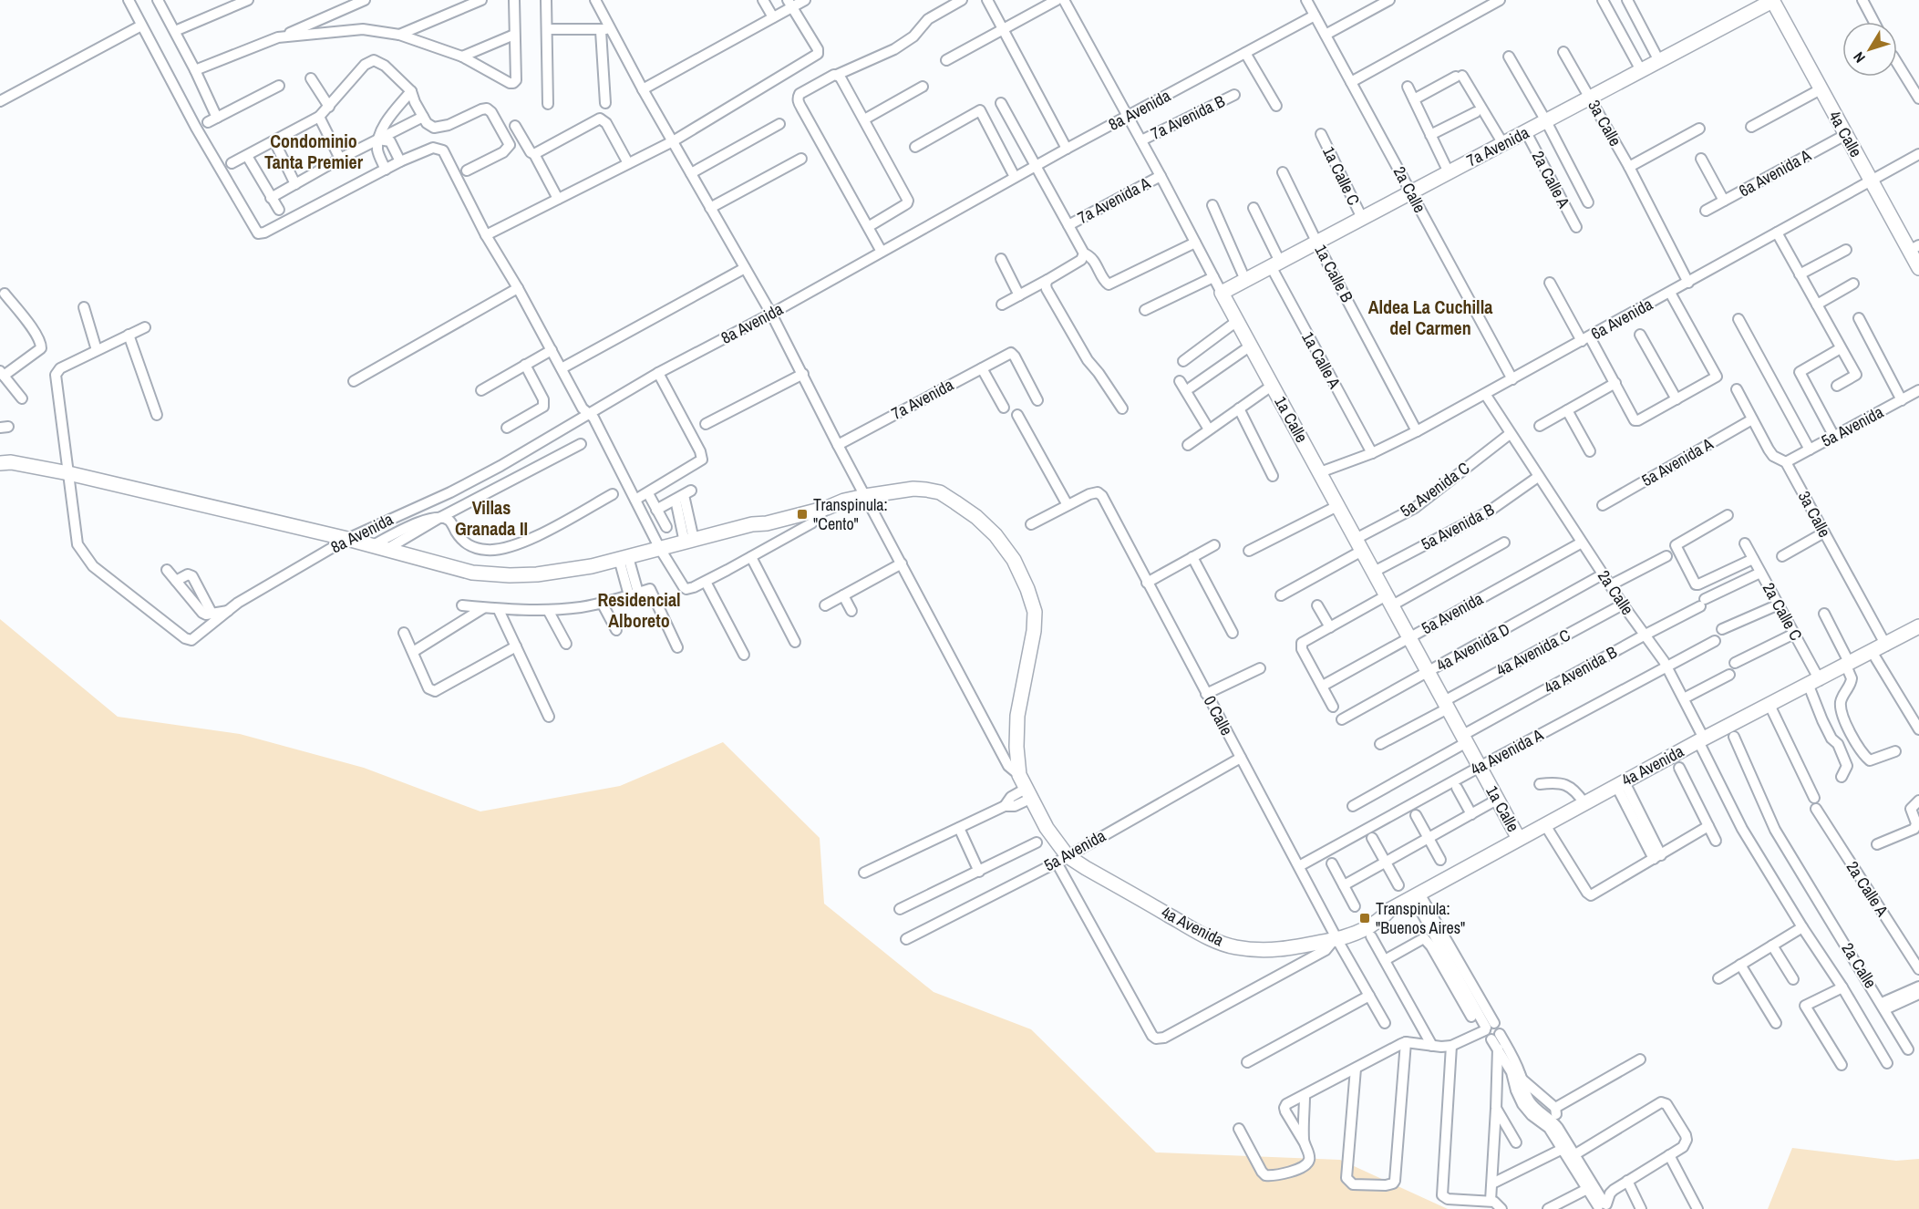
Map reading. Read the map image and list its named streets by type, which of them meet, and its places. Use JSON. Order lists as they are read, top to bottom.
{
  "streets": {
    "main road": [
      "4a Calle",
      "7a Avenida",
      "1a Calle",
      "4a Avenida"
    ],
    "street": [
      "8a Avenida",
      "7a Avenida B",
      "3a Calle",
      "6a Avenida A",
      "1a Calle C",
      "2a Calle A",
      "2a Calle",
      "7a Avenida A",
      "1a Calle B",
      "6a Avenida",
      "1a Calle A",
      "5a Avenida",
      "5a Avenida A",
      "5a Avenida C",
      "5a Avenida B",
      "2a Calle C",
      "4a Avenida D",
      "4a Avenida C",
      "4a Avenida B",
      "0 Calle",
      "4a Avenida A"
    ]
  },
  "crossings": [
    ["8a Avenida", "2a Calle"],
    ["8a Avenida", "1a Calle"],
    ["7a Avenida B", "1a Calle"],
    ["3a Calle", "7a Avenida"],
    ["3a Calle", "6a Avenida"],
    ["3a Calle", "5a Avenida"],
    ["3a Calle", "5a Avenida A"],
    ["3a Calle", "4a Avenida"],
    ["4a Calle", "7a Avenida"],
    ["4a Calle", "6a Avenida A"],
    ["4a Calle", "6a Avenida"],
    ["7a Avenida", "1a Calle C"],
    ["7a Avenida", "2a Calle A"],
    ["7a Avenida", "2a Calle"],
    ["7a Avenida", "1a Calle B"],
    ["7a Avenida", "1a Calle A"],
    ["7a Avenida", "1a Calle"],
    ["2a Calle", "6a Avenida"],
    ["2a Calle", "5a Avenida"],
    ["2a Calle", "5a Avenida C"],
    ["2a Calle", "5a Avenida B"],
    ["2a Calle", "4a Avenida D"],
    ["2a Calle", "4a Avenida C"],
    ["2a Calle", "4a Avenida B"],
    ["2a Calle", "4a Avenida A"],
    ["2a Calle", "4a Avenida"],
    ["7a Avenida A", "1a Calle"],
    ["1a Calle B", "6a Avenida"],
    ["6a Avenida", "1a Calle A"],
    ["6a Avenida", "1a Calle"],
    ["1a Calle", "5a Avenida"],
    ["1a Calle", "5a Avenida C"],
    ["1a Calle", "5a Avenida B"],
    ["1a Calle", "4a Avenida D"],
    ["1a Calle", "4a Avenida C"],
    ["1a Calle", "4a Avenida B"],
    ["1a Calle", "4a Avenida A"],
    ["1a Calle", "4a Avenida"],
    ["5a Avenida", "0 Calle"],
    ["5a Avenida", "4a Avenida"],
    ["2a Calle C", "4a Avenida B"],
    ["2a Calle C", "4a Avenida"],
    ["0 Calle", "4a Avenida A"],
    ["0 Calle", "4a Avenida"]
  ],
  "districts": [
    "Condominio Tanta Premier",
    "Aldea La Cuchilla del Carmen",
    "Villas Granada II",
    "Residencial Alboreto"
  ],
  "places": {
    "transit": ["Transpinula: \"Cento\"", "Transpinula: \"Buenos Aires\""]
  },
  "north": "bottom left"
}
